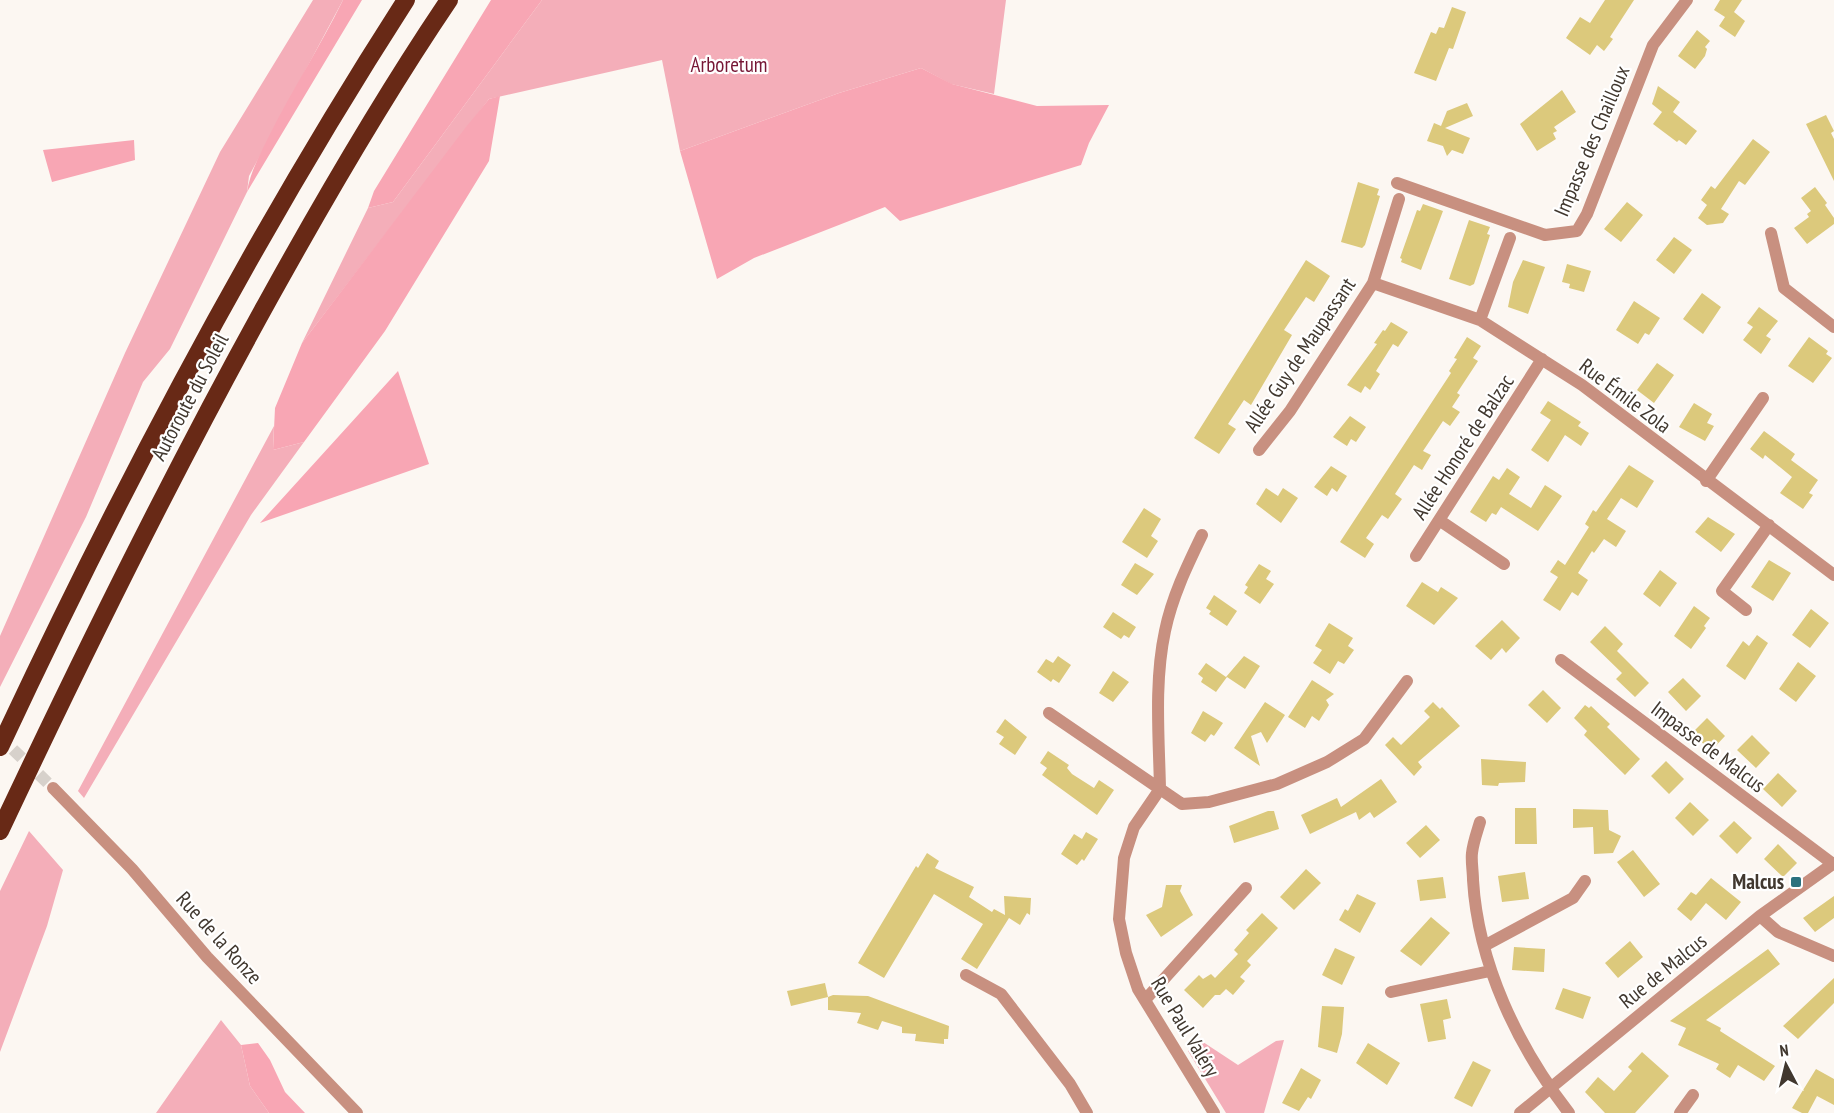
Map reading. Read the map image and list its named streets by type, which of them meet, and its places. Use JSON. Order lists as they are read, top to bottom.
{
  "streets": {
    "highway": ["Autoroute du Soleil"],
    "street": [
      "Impasse des Chailloux",
      "Allée Guy de Maupassant",
      "Rue Émile Zola",
      "Allée Honoré de Balzac",
      "Impasse de Malcus",
      "Rue de la Ronze",
      "Rue de Malcus",
      "Rue Paul Valéry"
    ]
  },
  "crossings": [
    ["Allée Guy de Maupassant", "Rue Émile Zola"],
    ["Rue Émile Zola", "Allée Honoré de Balzac"],
    ["Impasse de Malcus", "Rue de Malcus"]
  ],
  "parks": ["Arboretum"],
  "places": {
    "transit": ["Malcus"]
  },
  "north": "top"
}
